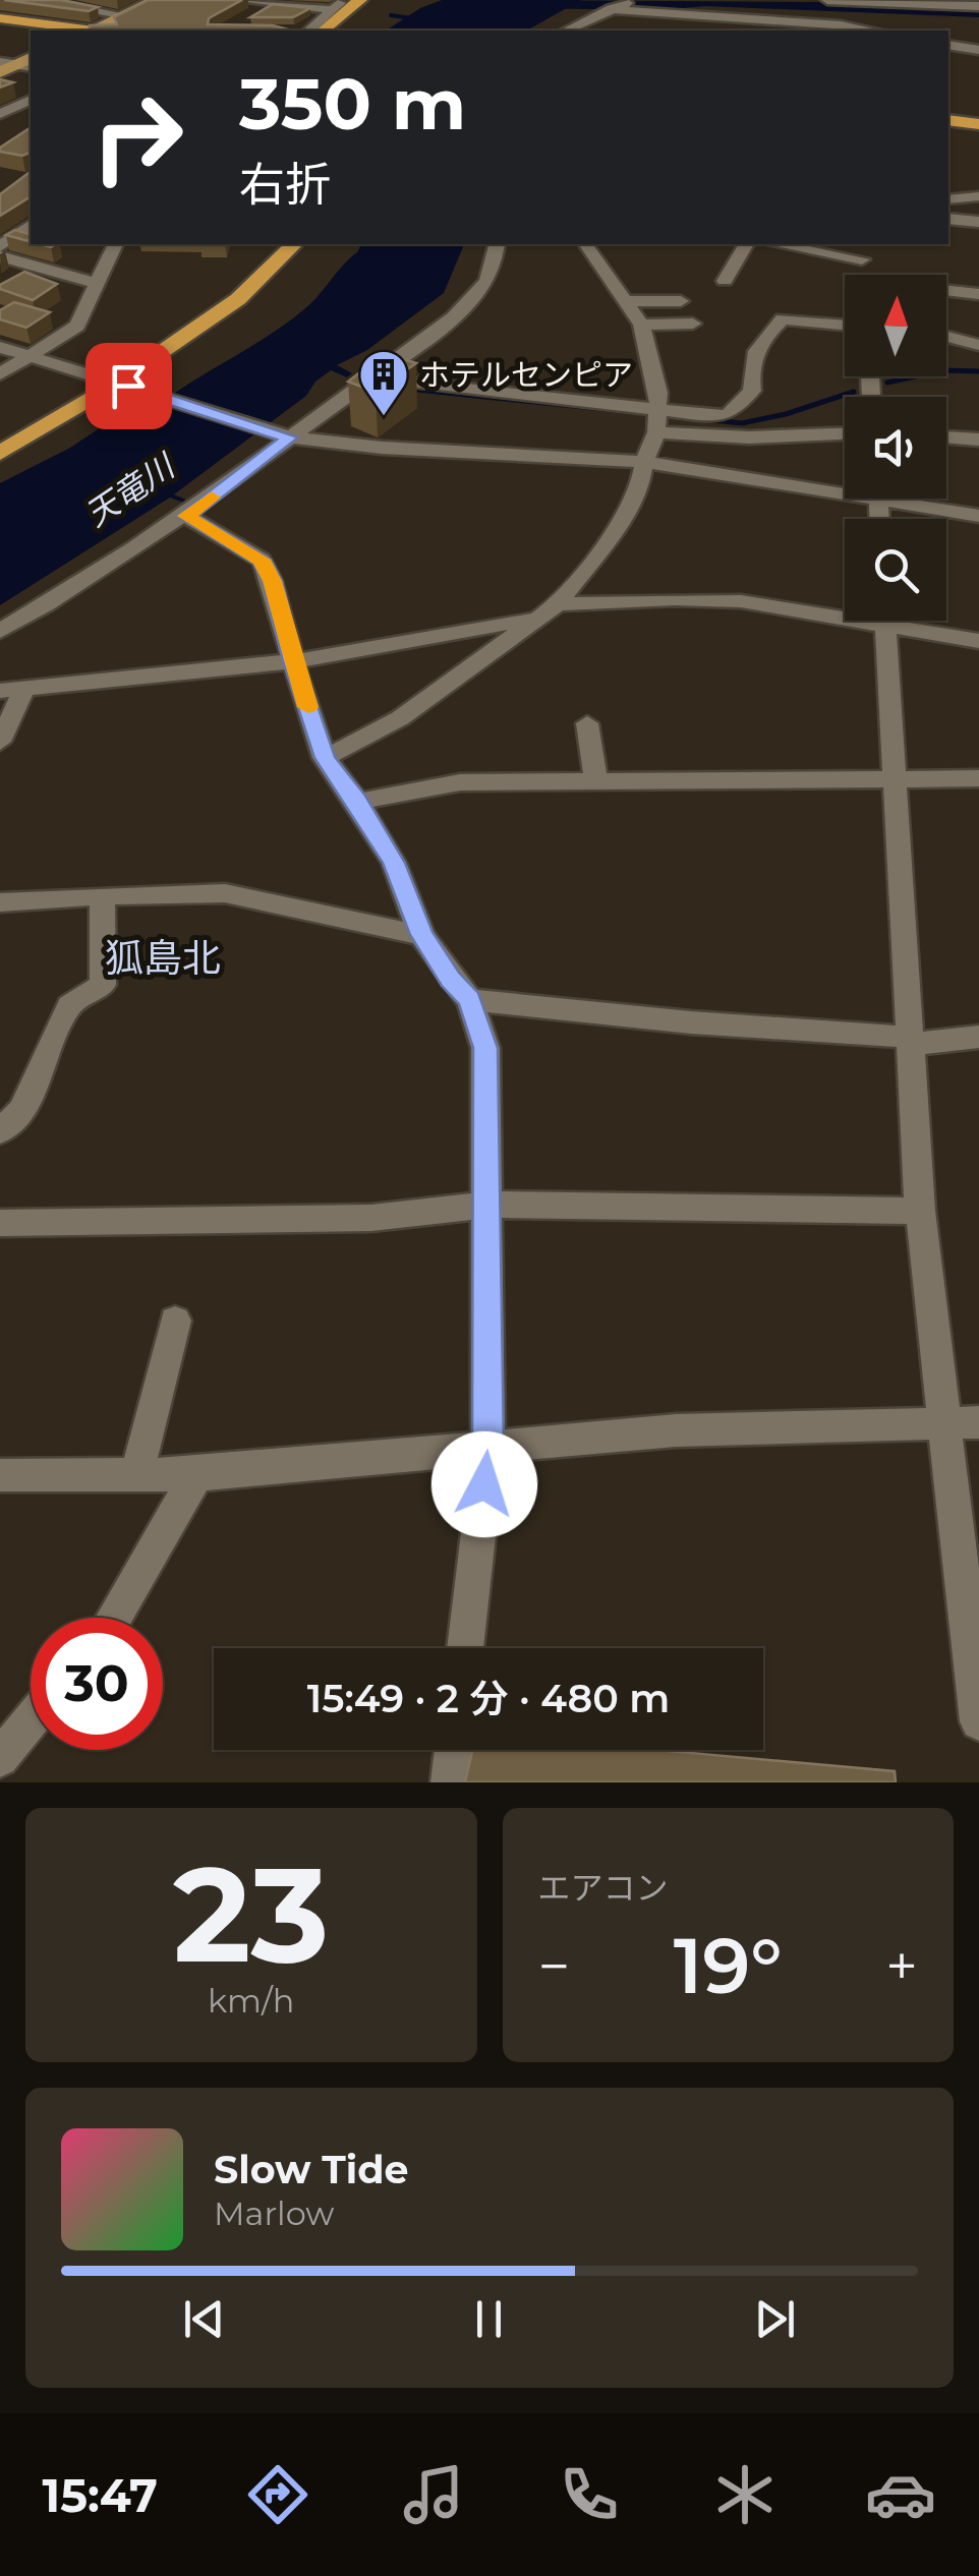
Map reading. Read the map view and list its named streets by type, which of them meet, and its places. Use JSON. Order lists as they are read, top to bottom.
{
  "districts": ["狐島北"],
  "water": ["天竜川"],
  "places": {
    "building": ["ホテルセンピア"]
  },
  "north": "top",
  "page": {
    "turn": ["350 m", "右折"],
    "limit": "30",
    "trip": "15:49 · 2 分 · 480 m",
    "tile": [
      ["23", "km/h"],
      "エアコン"
    ],
    "heat": ["−", "19°", "+"],
    "song": ["Slow Tide", "Marlow"],
    "tabs": "15:47"
  }
}
